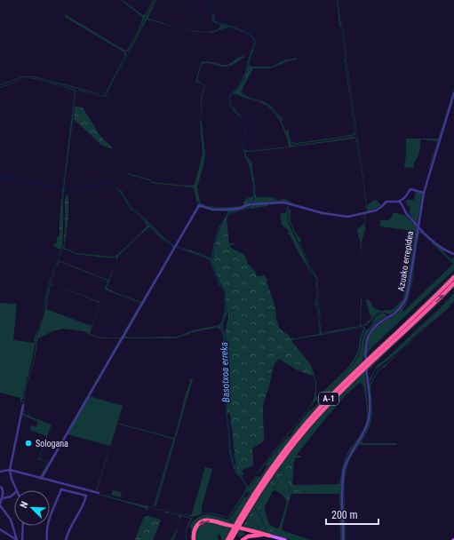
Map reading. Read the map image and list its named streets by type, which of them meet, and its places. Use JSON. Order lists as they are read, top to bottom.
{
  "streets": {
    "highway": ["A-1"],
    "street": ["Azuako errepidea"]
  },
  "water": ["Basotxoa erreka"],
  "places": ["Sologana"],
  "scale_bar": "200 m",
  "north": "top left"
}
